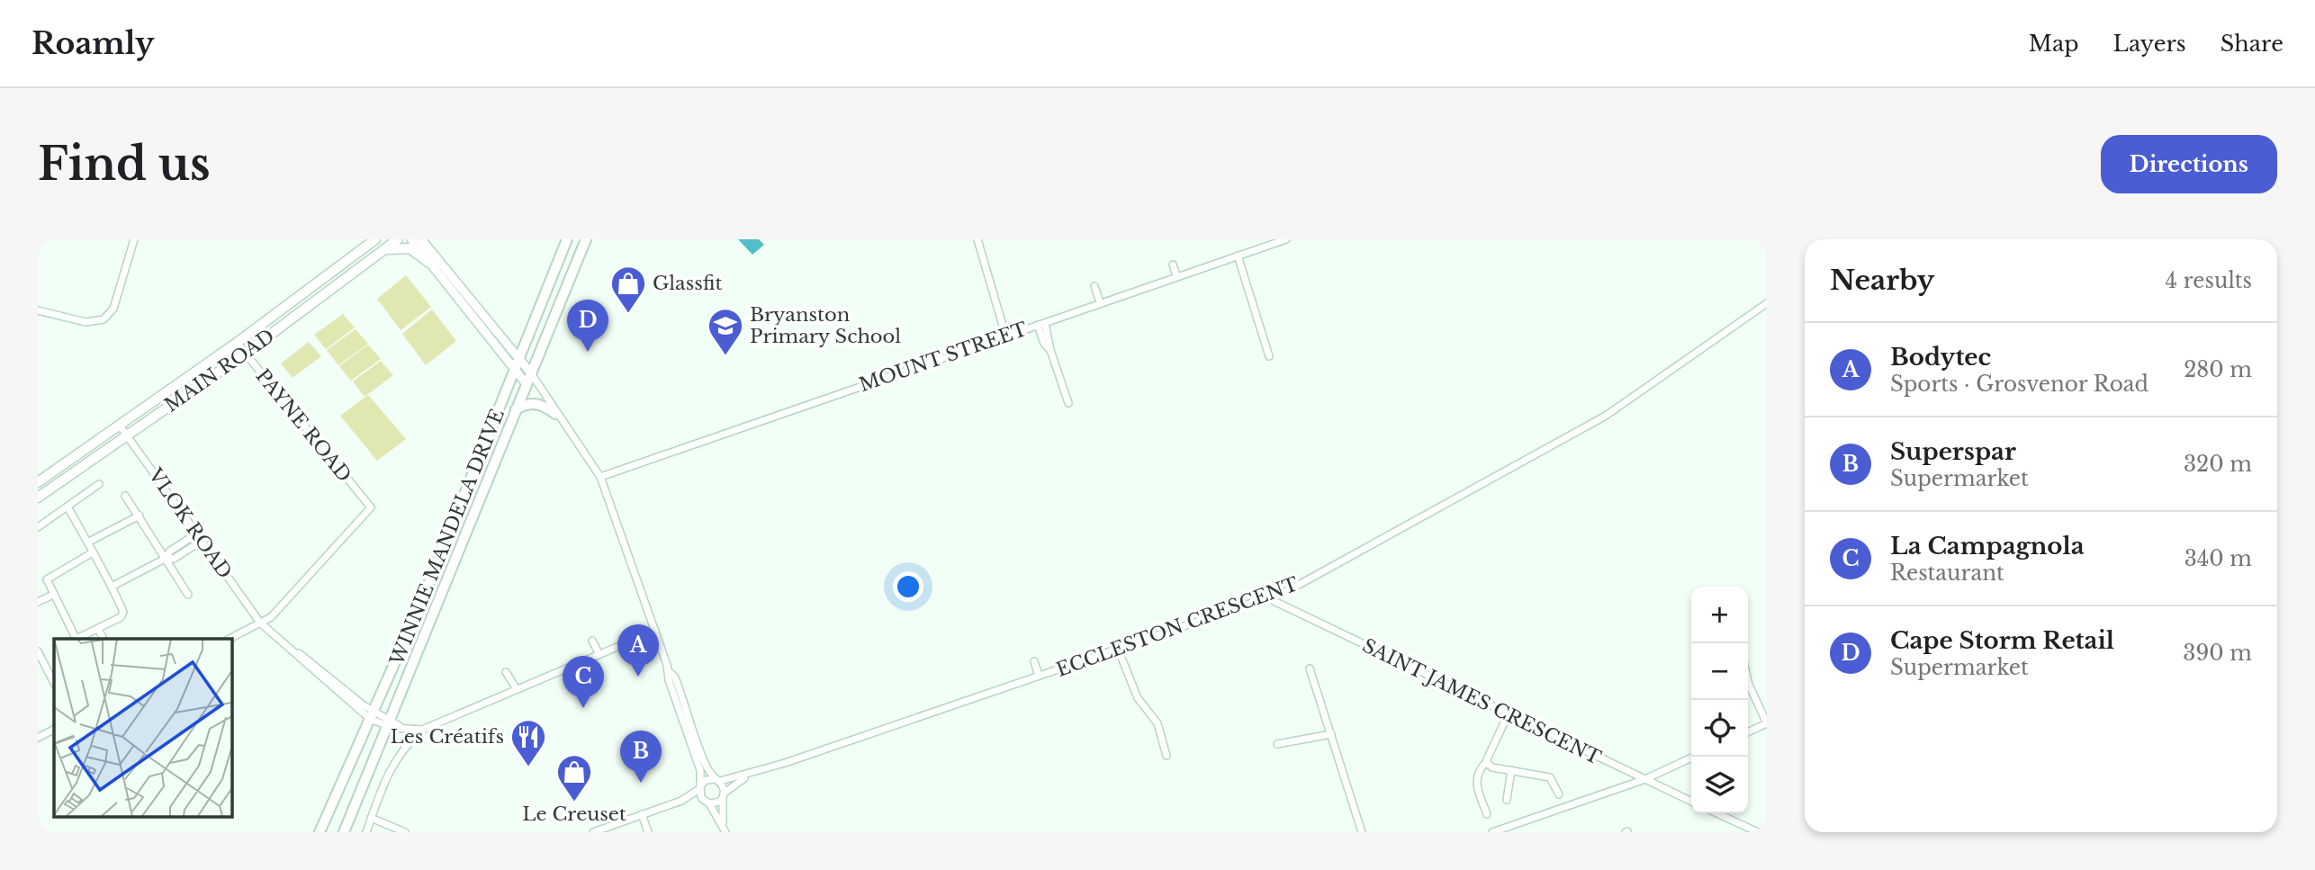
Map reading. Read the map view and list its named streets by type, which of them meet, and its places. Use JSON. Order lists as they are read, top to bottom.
{
  "streets": {
    "main road": ["MAIN ROAD", "WINNIE MANDELA DRIVE"],
    "street": [
      "MOUNT STREET",
      "PAYNE ROAD",
      "VLOK ROAD",
      "ECCLESTON CRESCENT",
      "SAINT JAMES CRESCENT"
    ]
  },
  "crossings": [
    ["MAIN ROAD", "PAYNE ROAD"],
    ["MAIN ROAD", "VLOK ROAD"],
    ["PAYNE ROAD", "VLOK ROAD"],
    ["VLOK ROAD", "WINNIE MANDELA DRIVE"],
    ["ECCLESTON CRESCENT", "SAINT JAMES CRESCENT"]
  ],
  "places": {
    "shop": ["Glassfit", "Le Creuset"],
    "school or university": ["Bryanston Primary School"],
    "restaurant": ["Les Créatifs"]
  },
  "page": {
    "header": "Roamly",
    "nav": ["Map", "Layers", "Share"],
    "buttons": "Directions",
    "title": "Find us",
    "heading": ["Nearby", "4 results"],
    "pins": [
      "D",
      "A",
      "C",
      "B"
    ],
    "list": [
      {
        "mark": "A",
        "name": "Bodytec",
        "note": "Sports · Grosvenor Road",
        "value": "280 m"
      },
      {
        "mark": "B",
        "name": "Superspar",
        "note": "Supermarket",
        "value": "320 m"
      },
      {
        "mark": "C",
        "name": "La Campagnola",
        "note": "Restaurant",
        "value": "340 m"
      },
      {
        "mark": "D",
        "name": "Cape Storm Retail",
        "note": "Supermarket",
        "value": "390 m"
      }
    ],
    "map_buttons": ["+", "−"]
  }
}
